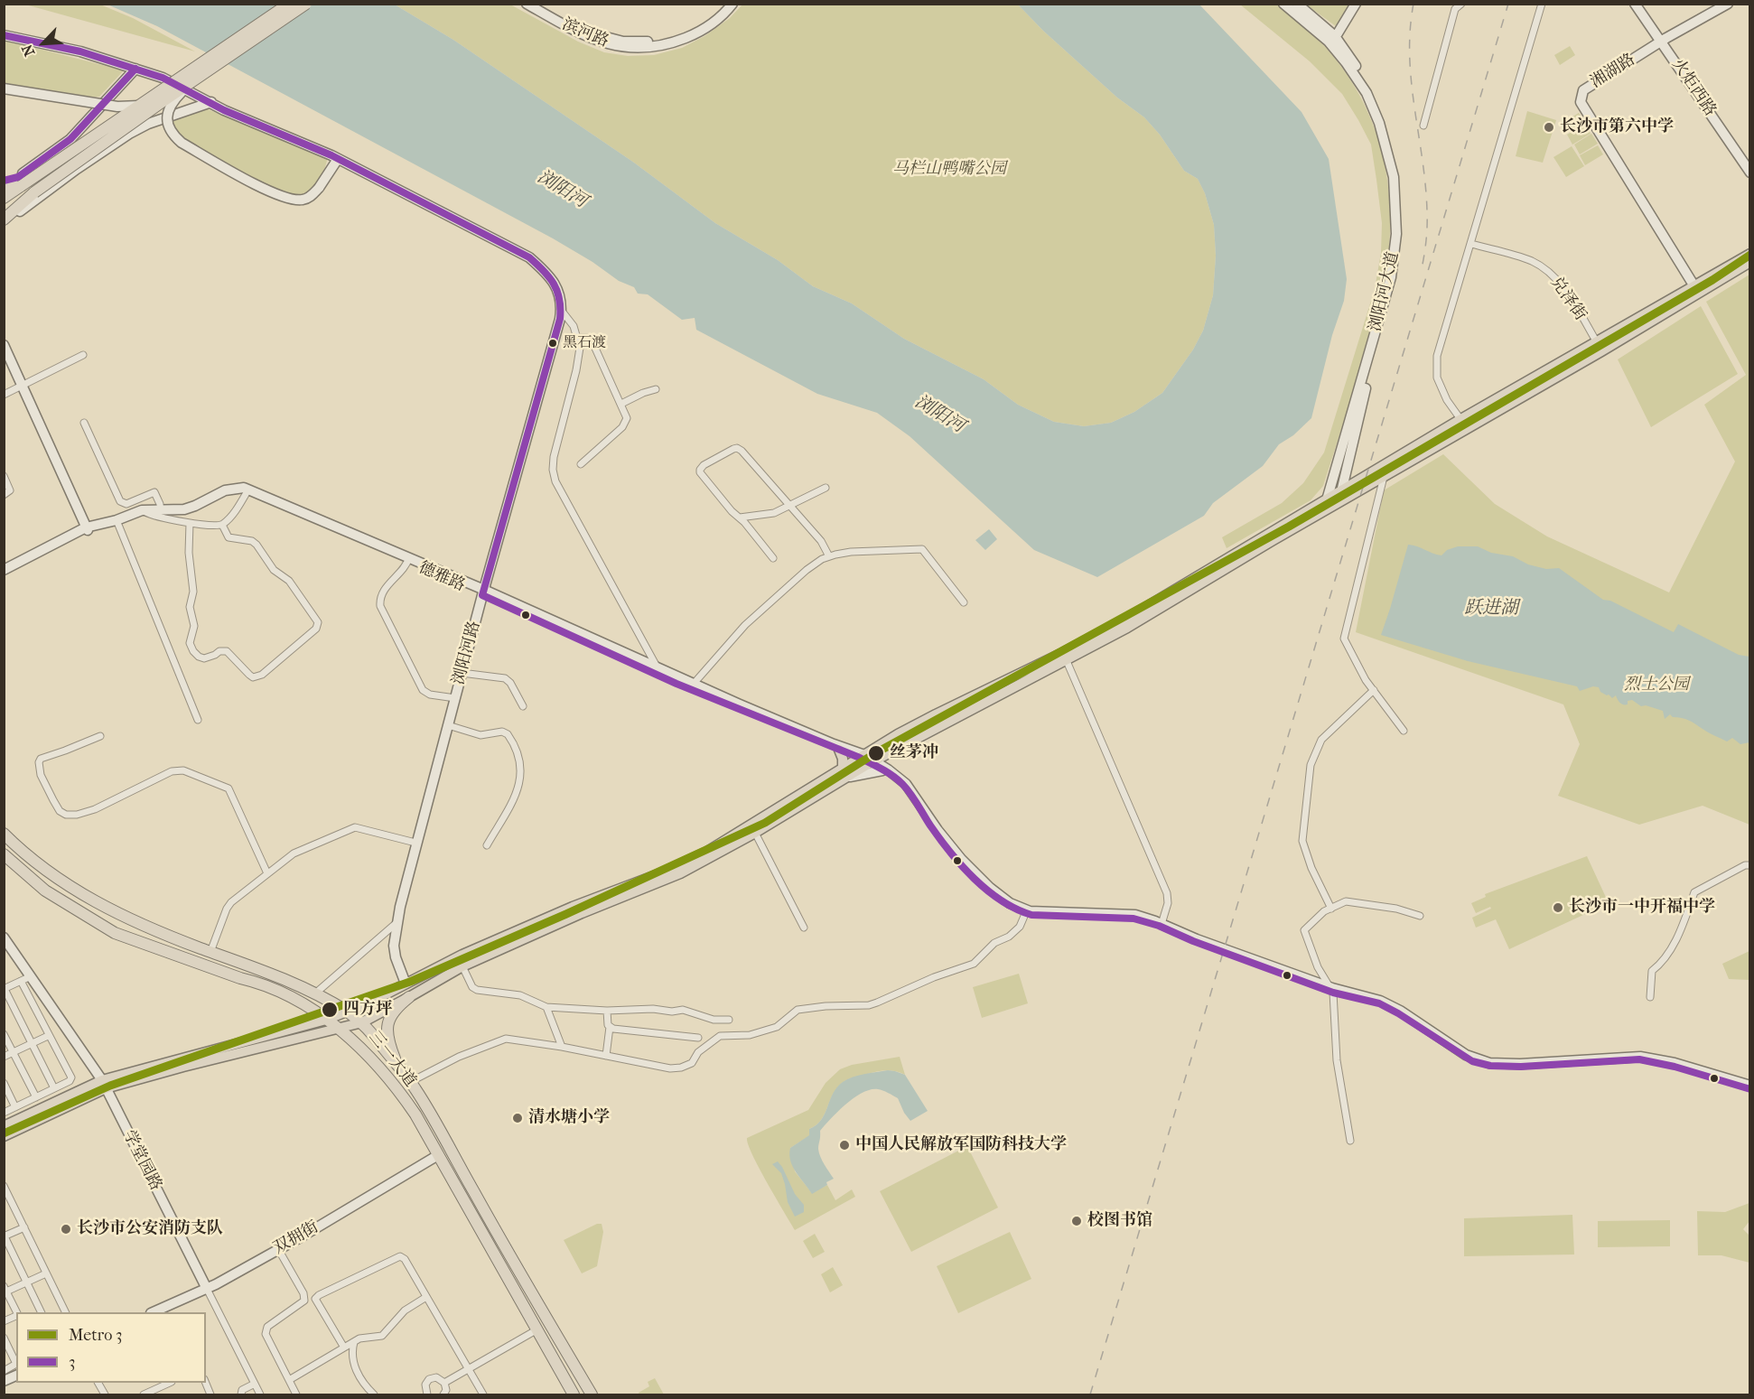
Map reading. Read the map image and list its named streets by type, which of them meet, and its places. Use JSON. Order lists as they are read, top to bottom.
{
  "streets": {
    "highway": ["三一大道"],
    "street": [
      "滨河路",
      "湘湖路",
      "火炬西路",
      "浏阳河大道",
      "兑泽街",
      "德雅路",
      "浏阳河路",
      "学堂园路",
      "双拥街"
    ]
  },
  "crossings": [
    ["湘湖路", "火炬西路"],
    ["德雅路", "浏阳河路"],
    ["三一大道", "双拥街"],
    ["学堂园路", "双拥街"]
  ],
  "water": ["浏阳河", "跃进湖"],
  "parks": ["马栏山鸭嘴公园", "烈士公园"],
  "places": [
    "长沙市第六中学",
    "黑石渡",
    "丝茅冲",
    "长沙市一中开福中学",
    "四方坪",
    "清水塘小学",
    "中国人民解放军国防科技大学",
    "校图书馆",
    "长沙市公安消防支队"
  ],
  "lines": ["transit line 3", "metro line 3"],
  "legend": ["Metro 3", "3"],
  "north": "bottom left"
}
